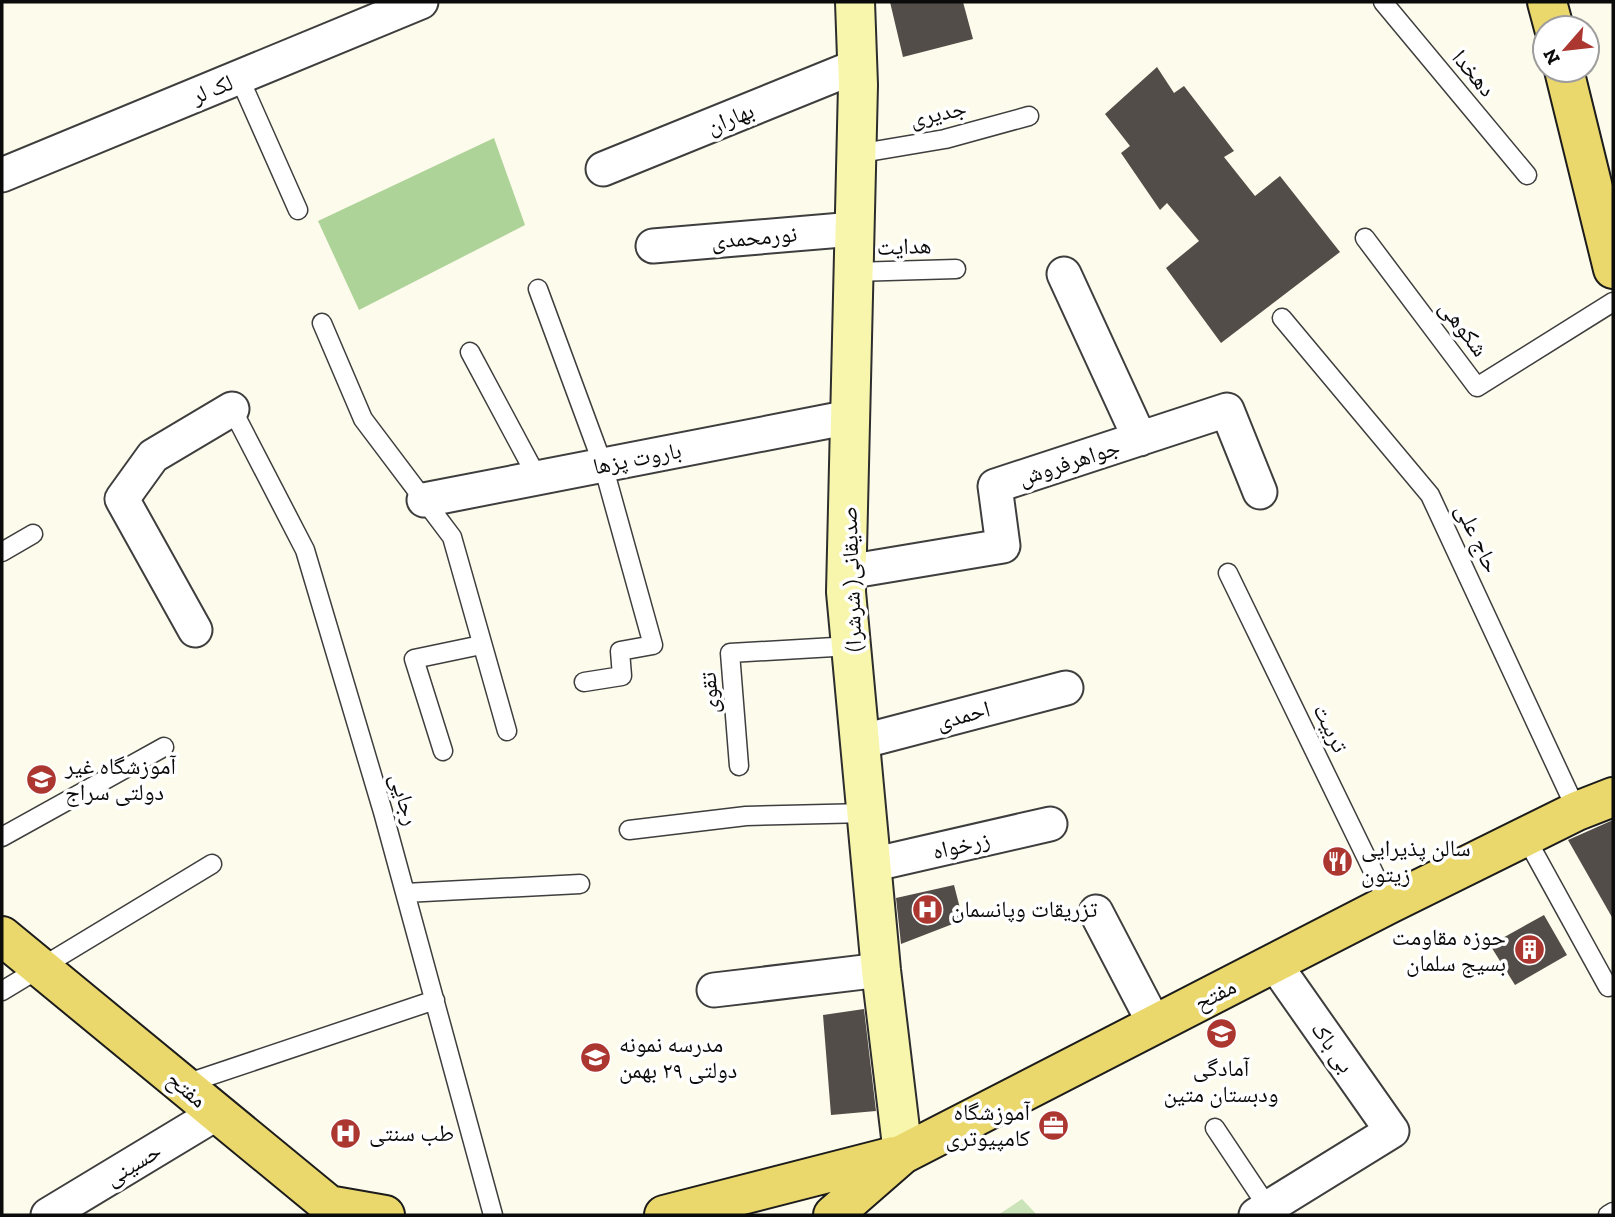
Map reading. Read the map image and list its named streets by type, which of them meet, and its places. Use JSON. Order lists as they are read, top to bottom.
{
  "streets": {
    "main road": ["مفتح"],
    "street": [
      "لک لر",
      "بهاران",
      "نورمحمدی",
      "باروت پزها",
      "جواهرفروش",
      "(شرشرا )صدیقانی",
      "احمدی",
      "زرخواه",
      "بی باک",
      "حسینی"
    ],
    "lane": [
      "دهخدا",
      "جدیری",
      "هدایت",
      "شکوهی",
      "حاج علی",
      "تقوی",
      "تربیت",
      "رجایی"
    ]
  },
  "crossings": [
    ["جدیری", "(شرشرا )صدیقانی"],
    ["بهاران", "(شرشرا )صدیقانی"],
    ["نورمحمدی", "(شرشرا )صدیقانی"],
    ["هدایت", "(شرشرا )صدیقانی"],
    ["باروت پزها", "(شرشرا )صدیقانی"],
    ["جواهرفروش", "(شرشرا )صدیقانی"],
    ["حاج علی", "مفتح"],
    ["(شرشرا )صدیقانی", "تقوی"],
    ["(شرشرا )صدیقانی", "احمدی"],
    ["(شرشرا )صدیقانی", "زرخواه"],
    ["(شرشرا )صدیقانی", "مفتح"],
    ["تربیت", "مفتح"],
    ["مفتح", "بی باک"],
    ["مفتح", "حسینی"]
  ],
  "places": {
    "school or university": ["آموزشگاه غیر دولتی سراج", "آمادگی ودبستان متین", "مدرسه نمونه دولتی ۲۹ بهمن"],
    "restaurant": ["سالن پذیرایی زیتون"],
    "hospital": ["تزریقات وپانسمان", "طب سنتی"],
    "building": ["حوزه مقاومت بسیج سلمان"],
    "office": ["آموزشگاه کامپیوتری"]
  },
  "north": "bottom left"
}
